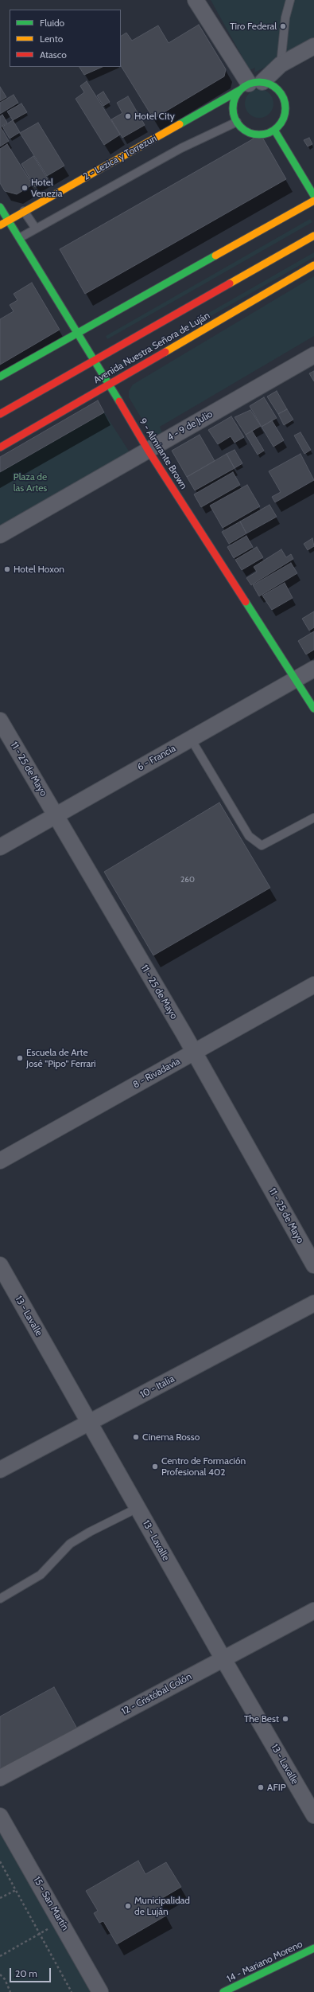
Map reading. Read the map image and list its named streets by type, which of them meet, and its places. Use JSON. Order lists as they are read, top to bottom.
{
  "streets": {
    "street": [
      "2 - Lezica y Torrezuri",
      "Avenida Nuestra Señora de Luján",
      "4 - 9 de Julio",
      "9 - Almirante Brown",
      "6 - Francia",
      "11 - 25 de Mayo",
      "8 - Rivadavia",
      "13 - Lavalle",
      "10 - Italia",
      "12 - Cristóbal Colón",
      "15 - San Martín",
      "14 - Mariano Moreno"
    ]
  },
  "crossings": [
    ["2 - Lezica y Torrezuri", "9 - Almirante Brown"],
    ["Avenida Nuestra Señora de Luján", "9 - Almirante Brown"],
    ["4 - 9 de Julio", "9 - Almirante Brown"],
    ["9 - Almirante Brown", "6 - Francia"],
    ["6 - Francia", "11 - 25 de Mayo"],
    ["11 - 25 de Mayo", "8 - Rivadavia"],
    ["13 - Lavalle", "10 - Italia"],
    ["13 - Lavalle", "12 - Cristóbal Colón"]
  ],
  "parks": ["Plaza de las Artes"],
  "places": [
    "Tiro Federal",
    "Hotel City",
    "Hotel Venezia",
    "Hotel Hoxon",
    "Escuela de Arte José \"Pipo\" Ferrari",
    "Cinema Rosso",
    "Centro de Formación Profesional 402",
    "The Best",
    "AFIP",
    "Municipalidad de Luján"
  ],
  "house_numbers": ["260"],
  "legend": ["Fluido", "Lento", "Atasco"],
  "scale_bar": "20 m"
}
